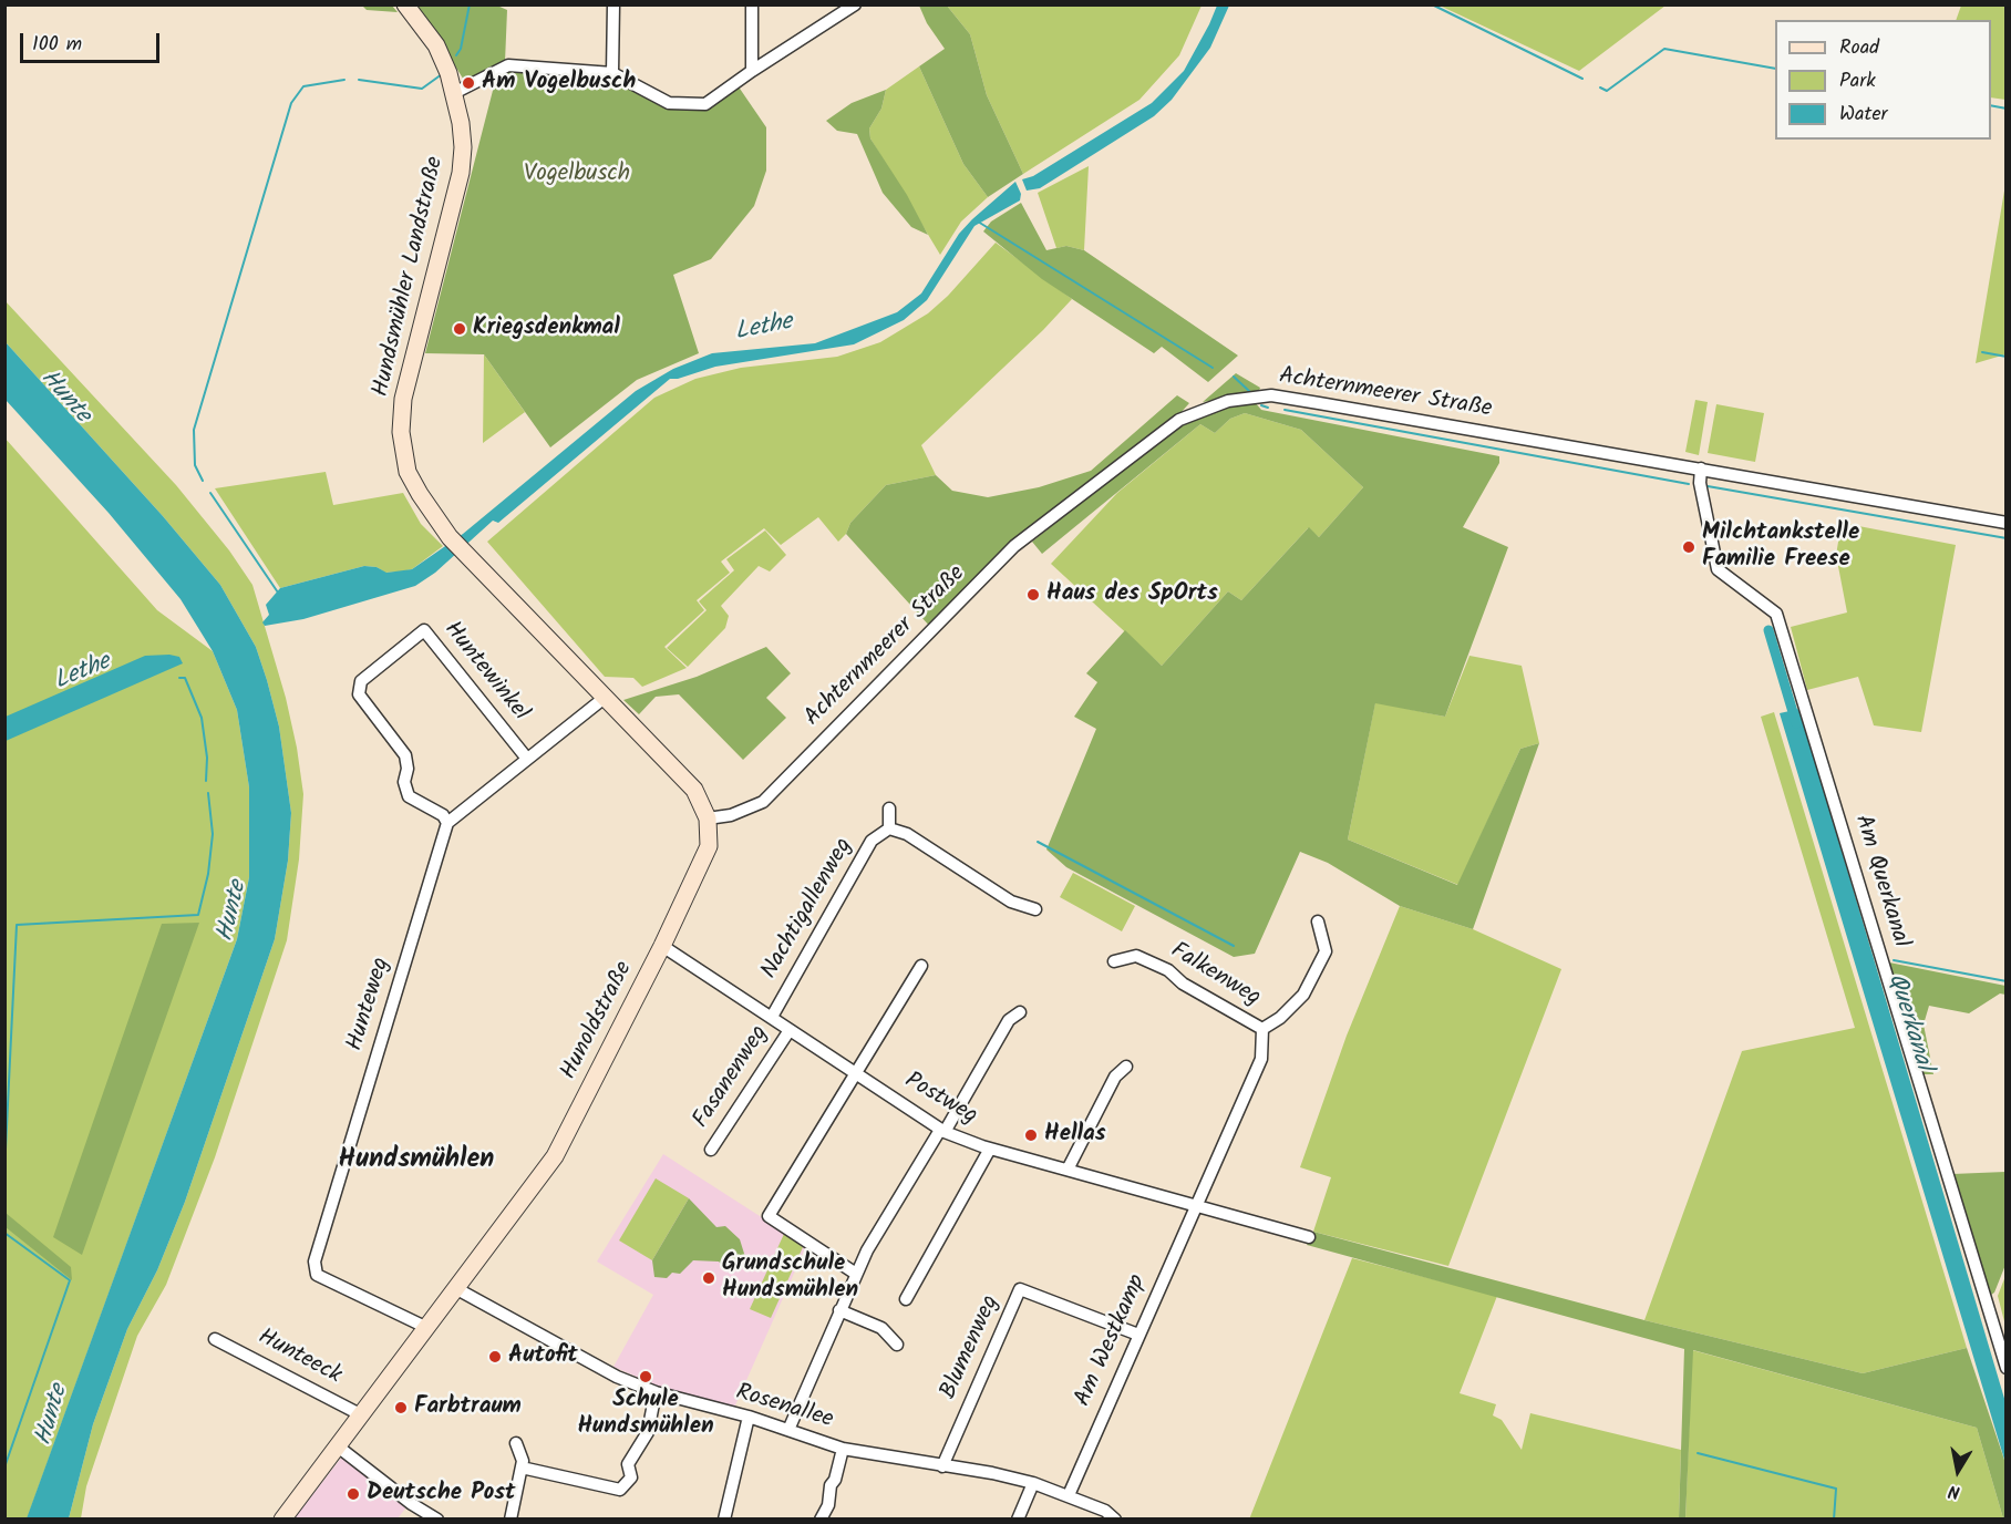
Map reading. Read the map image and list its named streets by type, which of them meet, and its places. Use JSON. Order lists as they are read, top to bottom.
{
  "streets": {
    "street": [
      "Hundsmühler Landstraße",
      "Achternmeerer Straße",
      "Huntewinkel",
      "Am Querkanal",
      "Nachtigallenweg",
      "Falkenweg",
      "Hunteweg",
      "Hunoldstraße",
      "Fasanenweg",
      "Postweg",
      "Am Westkamp",
      "Blumenweg",
      "Hunteeck",
      "Rosenallee"
    ]
  },
  "crossings": [
    ["Hundsmühler Landstraße", "Hunoldstraße"],
    ["Achternmeerer Straße", "Am Querkanal"],
    ["Achternmeerer Straße", "Hunoldstraße"],
    ["Huntewinkel", "Hunteweg"],
    ["Nachtigallenweg", "Postweg"],
    ["Falkenweg", "Postweg"],
    ["Falkenweg", "Am Westkamp"],
    ["Hunteweg", "Hunoldstraße"],
    ["Hunoldstraße", "Postweg"],
    ["Hunoldstraße", "Hunteeck"],
    ["Hunoldstraße", "Rosenallee"],
    ["Fasanenweg", "Postweg"],
    ["Postweg", "Am Westkamp"],
    ["Am Westkamp", "Blumenweg"],
    ["Am Westkamp", "Rosenallee"],
    ["Blumenweg", "Rosenallee"]
  ],
  "districts": ["Hundsmühlen"],
  "water": ["Lethe", "Hunte", "Querkanal"],
  "parks": ["Vogelbusch"],
  "places": [
    "Am Vogelbusch",
    "Kriegsdenkmal",
    "Milchtankstelle Familie Freese",
    "Haus des SpOrts",
    "Hellas",
    "Grundschule Hundsmühlen",
    "Autofit",
    "Schule Hundsmühlen",
    "Farbtraum",
    "Deutsche Post"
  ],
  "legend": ["Road", "Park", "Water"],
  "scale_bar": "100 m",
  "north": "bottom"
}
